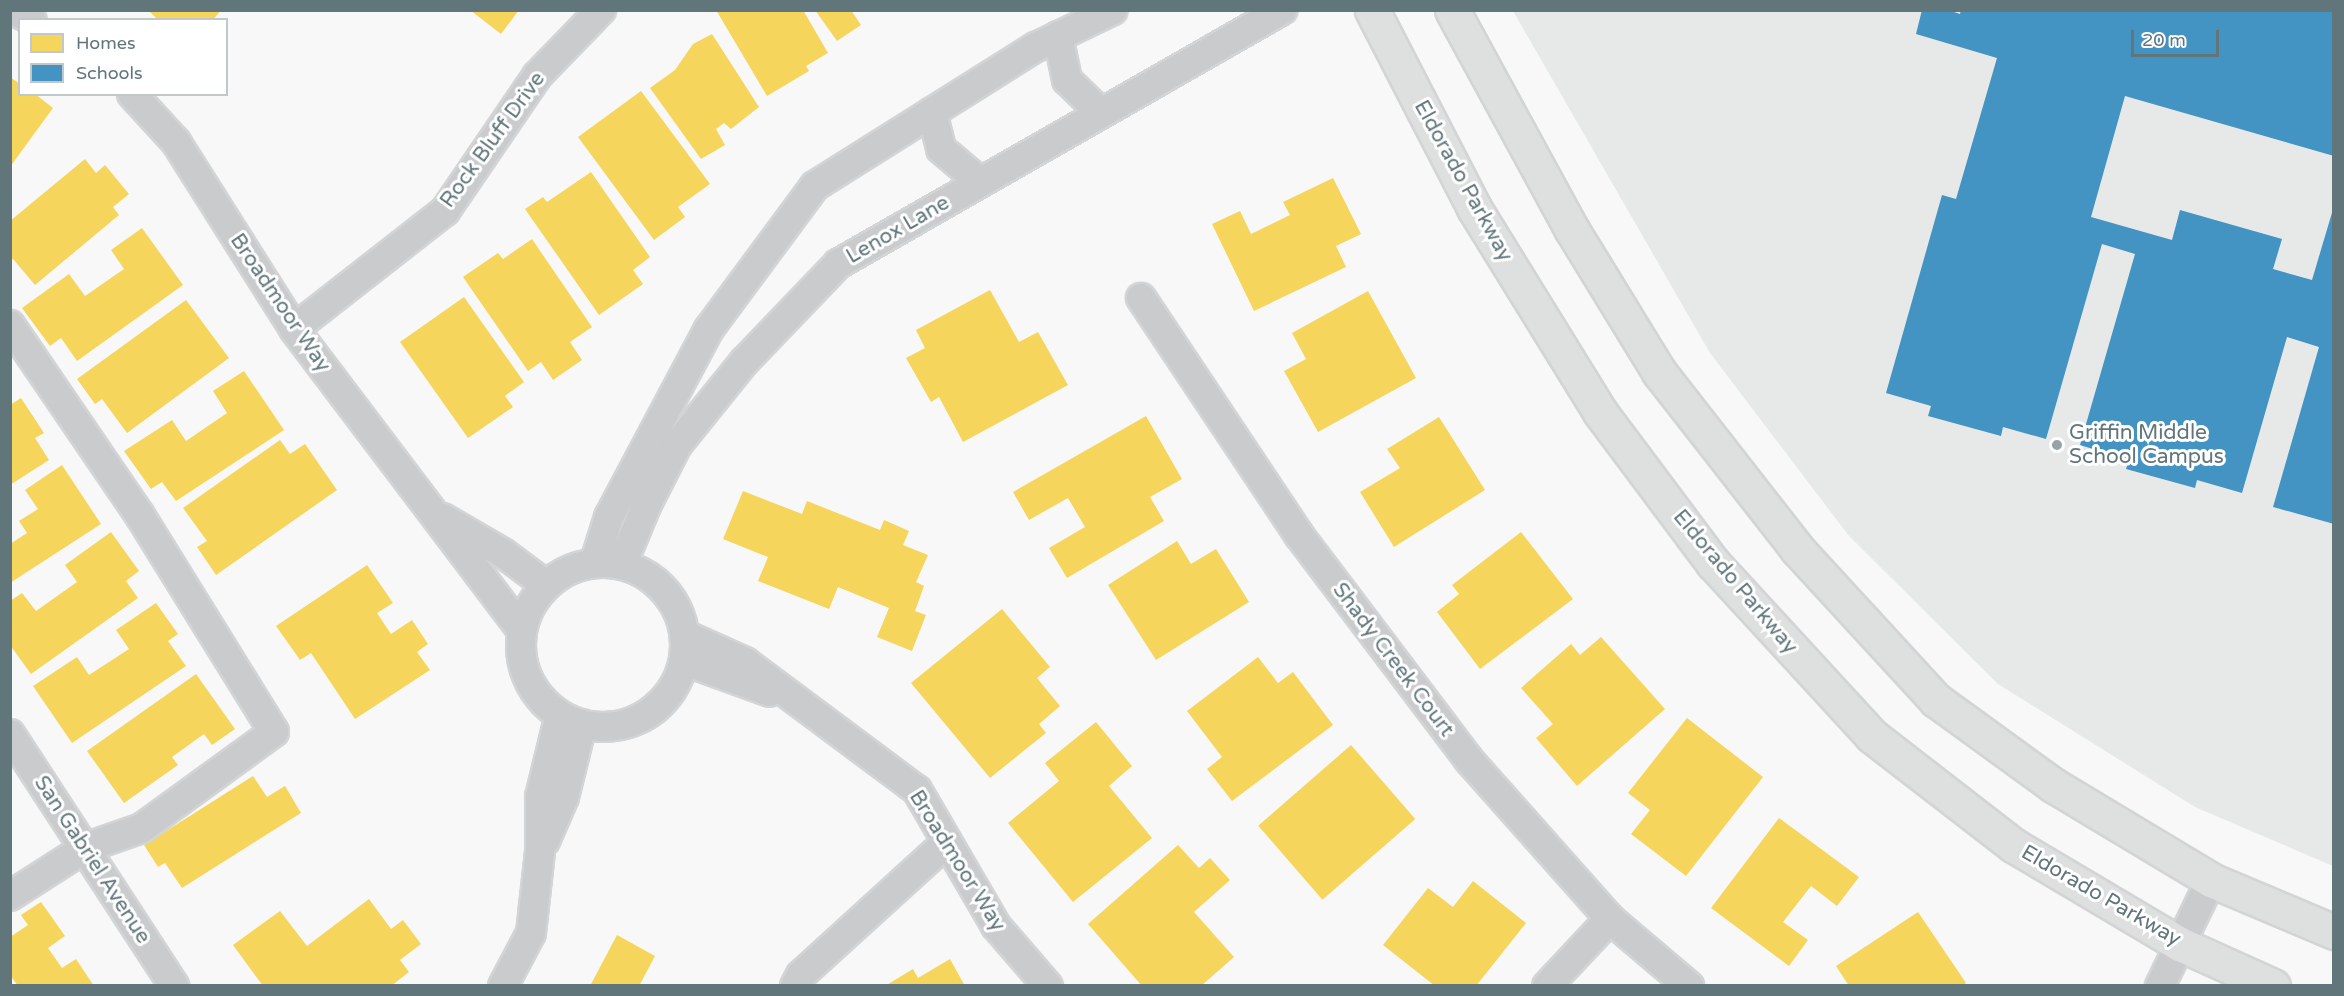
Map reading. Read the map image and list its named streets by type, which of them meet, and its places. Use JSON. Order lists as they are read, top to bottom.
{
  "streets": {
    "main road": ["Eldorado Parkway"],
    "street": [
      "Rock Bluff Drive",
      "Lenox Lane",
      "Broadmoor Way",
      "Shady Creek Court",
      "San Gabriel Avenue"
    ]
  },
  "crossings": [
    ["Rock Bluff Drive", "Broadmoor Way"],
    ["Lenox Lane", "Broadmoor Way"]
  ],
  "places": ["Griffin Middle School Campus"],
  "legend": ["Homes", "Schools"],
  "scale_bar": "20 m"
}
